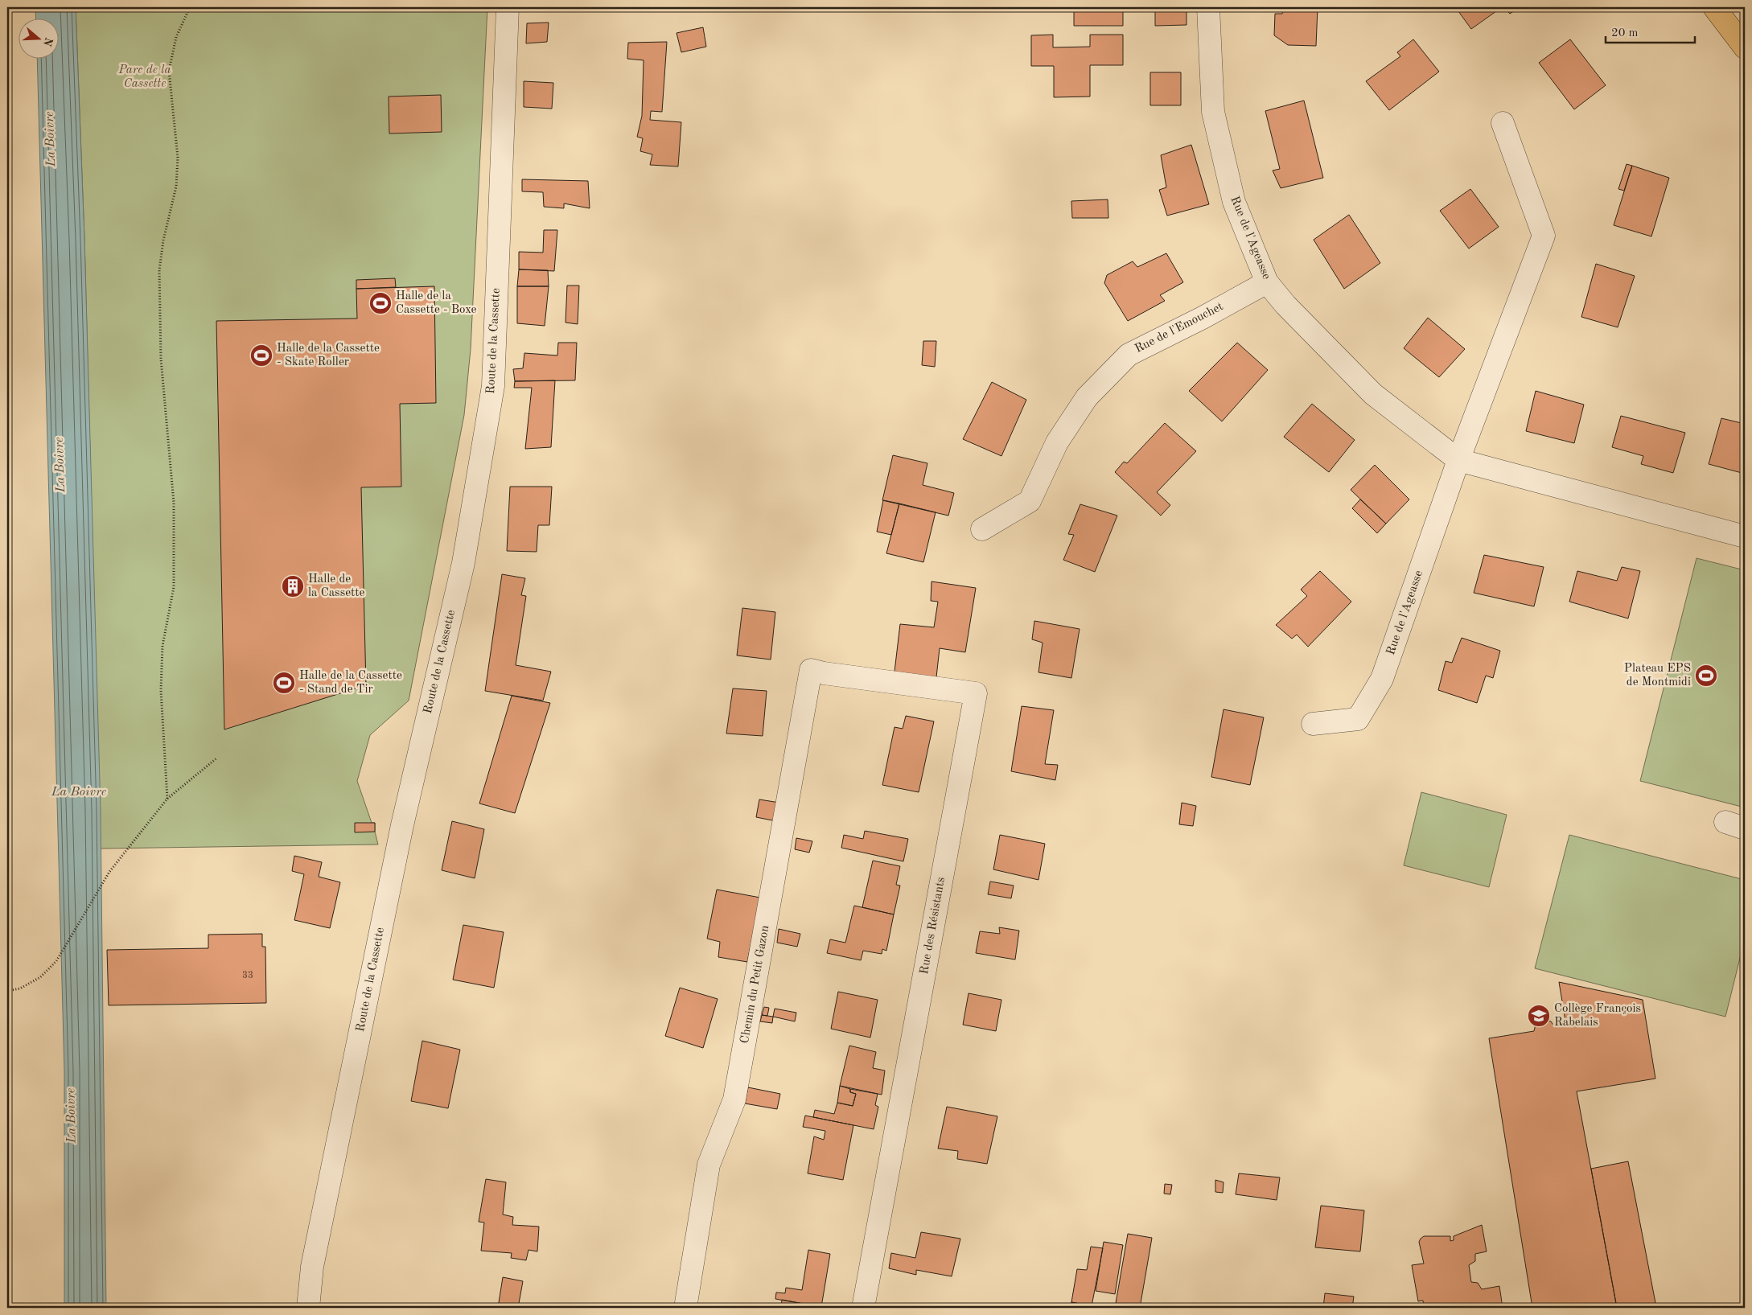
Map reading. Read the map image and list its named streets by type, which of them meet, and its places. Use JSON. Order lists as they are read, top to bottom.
{
  "streets": {
    "street": [
      "Rue de l'Ageasse",
      "Rue de l'Emouchet",
      "Route de la Cassette",
      "Rue des Résistants",
      "Chemin du Petit Gazon"
    ]
  },
  "crossings": [
    ["Rue de l'Ageasse", "Rue de l'Emouchet"],
    ["Rue des Résistants", "Chemin du Petit Gazon"]
  ],
  "water": ["La Boivre"],
  "parks": ["Parc de la Cassette"],
  "places": {
    "sports": [
      "Halle de la Cassette - Boxe",
      "Halle de la Cassette - Skate Roller",
      "Plateau EPS de Montmidi",
      "Halle de la Cassette - Stand de Tir"
    ],
    "building": ["Halle de la Cassette"],
    "school or university": ["Collège François Rabelais"]
  },
  "house_numbers": ["33"],
  "scale_bar": "20 m",
  "north": "right"
}
